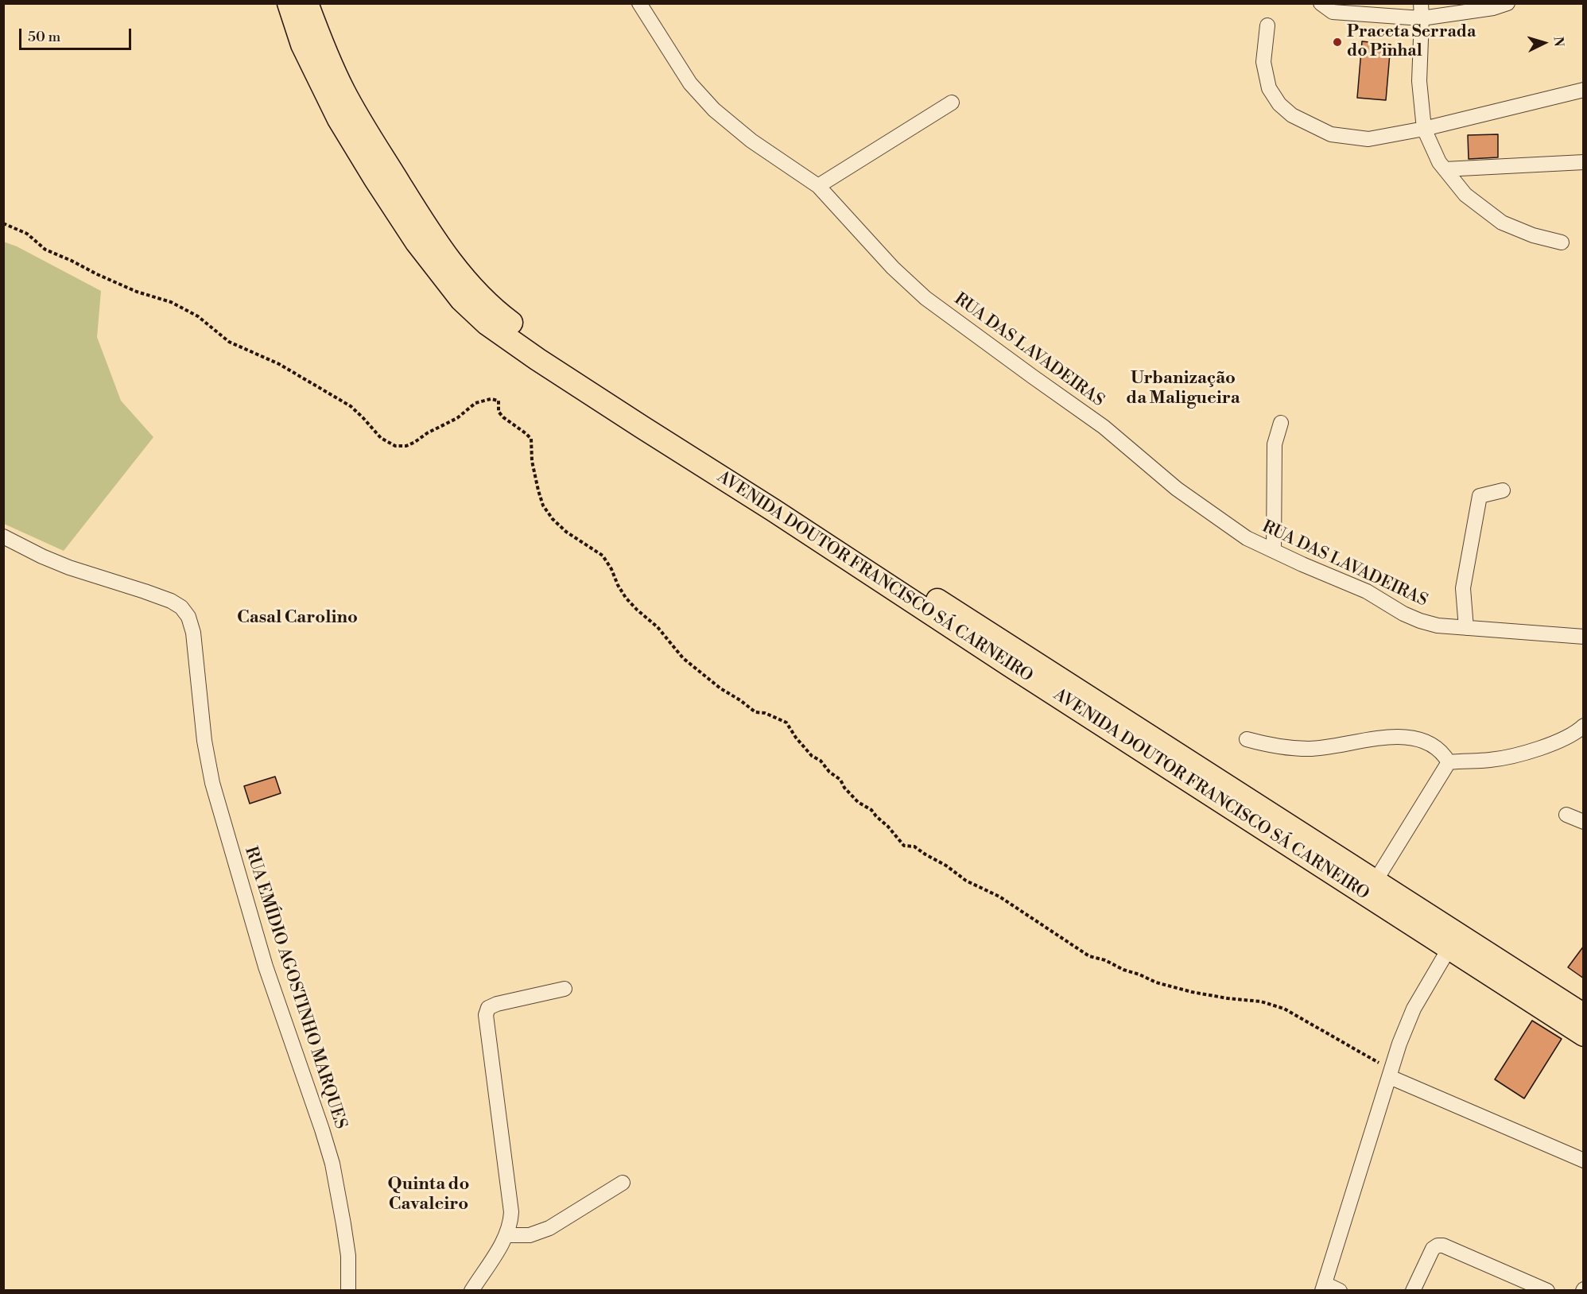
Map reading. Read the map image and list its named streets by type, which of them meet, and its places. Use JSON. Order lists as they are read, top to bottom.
{
  "streets": {
    "main road": ["AVENIDA DOUTOR FRANCISCO SÁ CARNEIRO"],
    "street": ["RUA DAS LAVADEIRAS", "RUA EMÍDIO AGOSTINHO MARQUES"]
  },
  "districts": ["Urbanização da Maligueira", "Casal Carolino", "Quinta do Cavaleiro"],
  "places": ["Praceta Serrada do Pinhal"],
  "scale_bar": "50 m",
  "north": "right"
}
